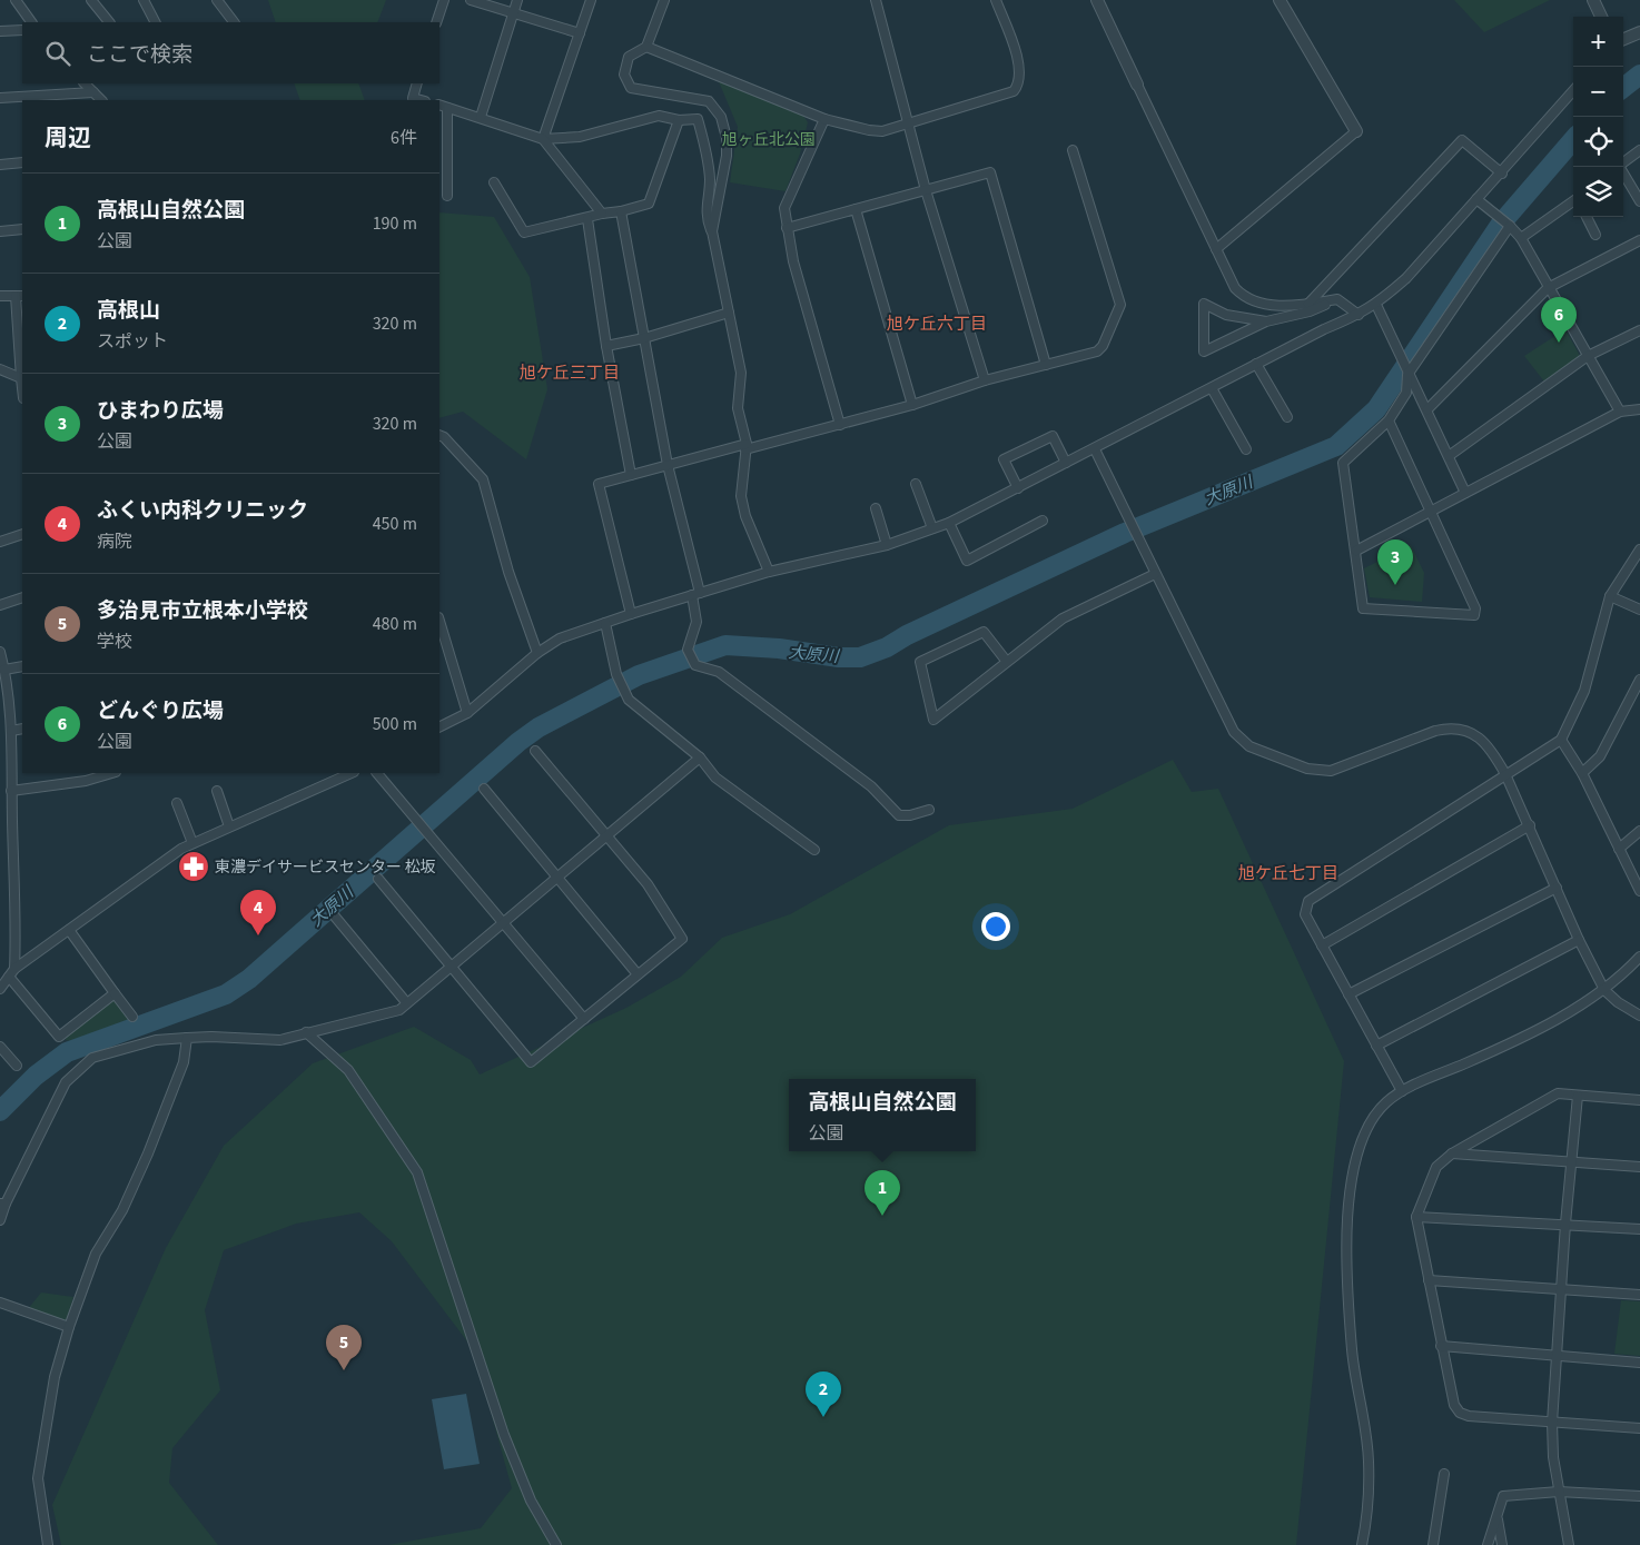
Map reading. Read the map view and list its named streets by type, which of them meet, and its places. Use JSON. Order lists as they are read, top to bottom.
{
  "districts": ["旭ケ丘六丁目", "旭ケ丘三丁目", "旭ケ丘七丁目"],
  "water": ["大原川"],
  "parks": ["旭ヶ丘北公園"],
  "places": {
    "pharmacy": ["東濃デイサービスセンター 松坂"]
  },
  "page": {
    "map_buttons": ["+", "−"],
    "search": "ここで検索",
    "heading": ["周辺", "6件"],
    "list": [
      {
        "mark": "1",
        "name": "高根山自然公園",
        "note": "公園",
        "value": "190 m"
      },
      {
        "mark": "2",
        "name": "高根山",
        "note": "スポット",
        "value": "320 m"
      },
      {
        "mark": "3",
        "name": "ひまわり広場",
        "note": "公園",
        "value": "320 m"
      },
      {
        "mark": "4",
        "name": "ふくい内科クリニック",
        "note": "病院",
        "value": "450 m"
      },
      {
        "mark": "5",
        "name": "多治見市立根本小学校",
        "note": "学校",
        "value": "480 m"
      },
      {
        "mark": "6",
        "name": "どんぐり広場",
        "note": "公園",
        "value": "500 m"
      }
    ],
    "pins": [
      "6",
      "3",
      "4",
      "1",
      "5",
      "2"
    ],
    "popup": ["高根山自然公園", "公園"]
  }
}
